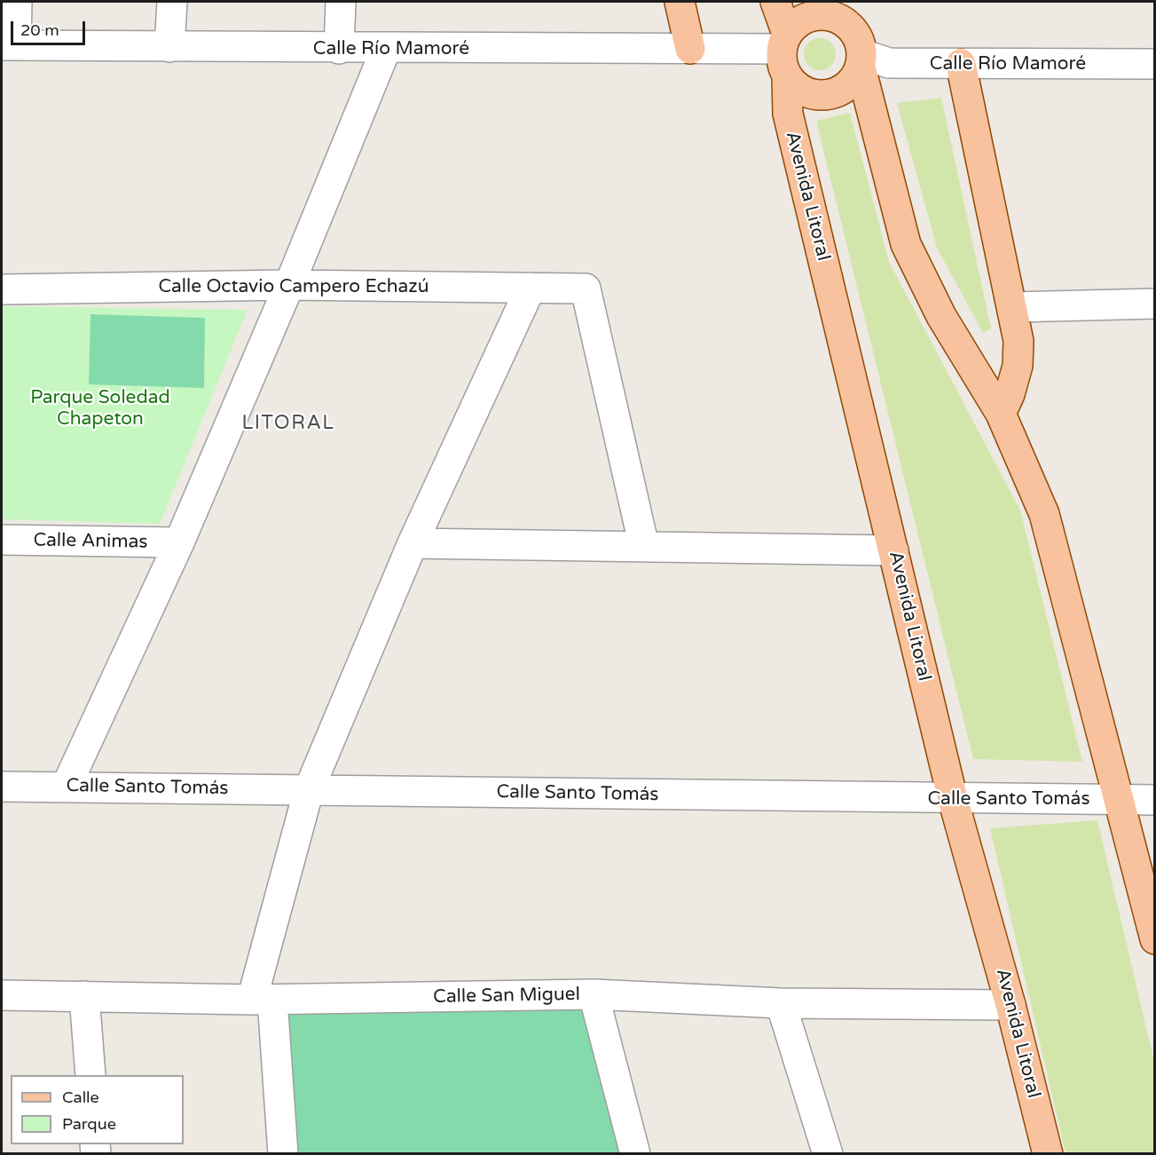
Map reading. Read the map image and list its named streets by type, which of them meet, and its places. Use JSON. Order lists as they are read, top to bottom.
{
  "streets": {
    "main road": ["Avenida Litoral"],
    "street": [
      "Calle Río Mamoré",
      "Calle Octavio Campero Echazú",
      "Calle Animas",
      "Calle Santo Tomás",
      "Calle San Miguel"
    ]
  },
  "crossings": [
    ["Calle Río Mamoré", "Avenida Litoral"],
    ["Avenida Litoral", "Calle Santo Tomás"],
    ["Avenida Litoral", "Calle San Miguel"]
  ],
  "districts": ["LITORAL"],
  "parks": ["Parque Soledad Chapeton"],
  "legend": ["Calle", "Parque"],
  "scale_bar": "20 m"
}
